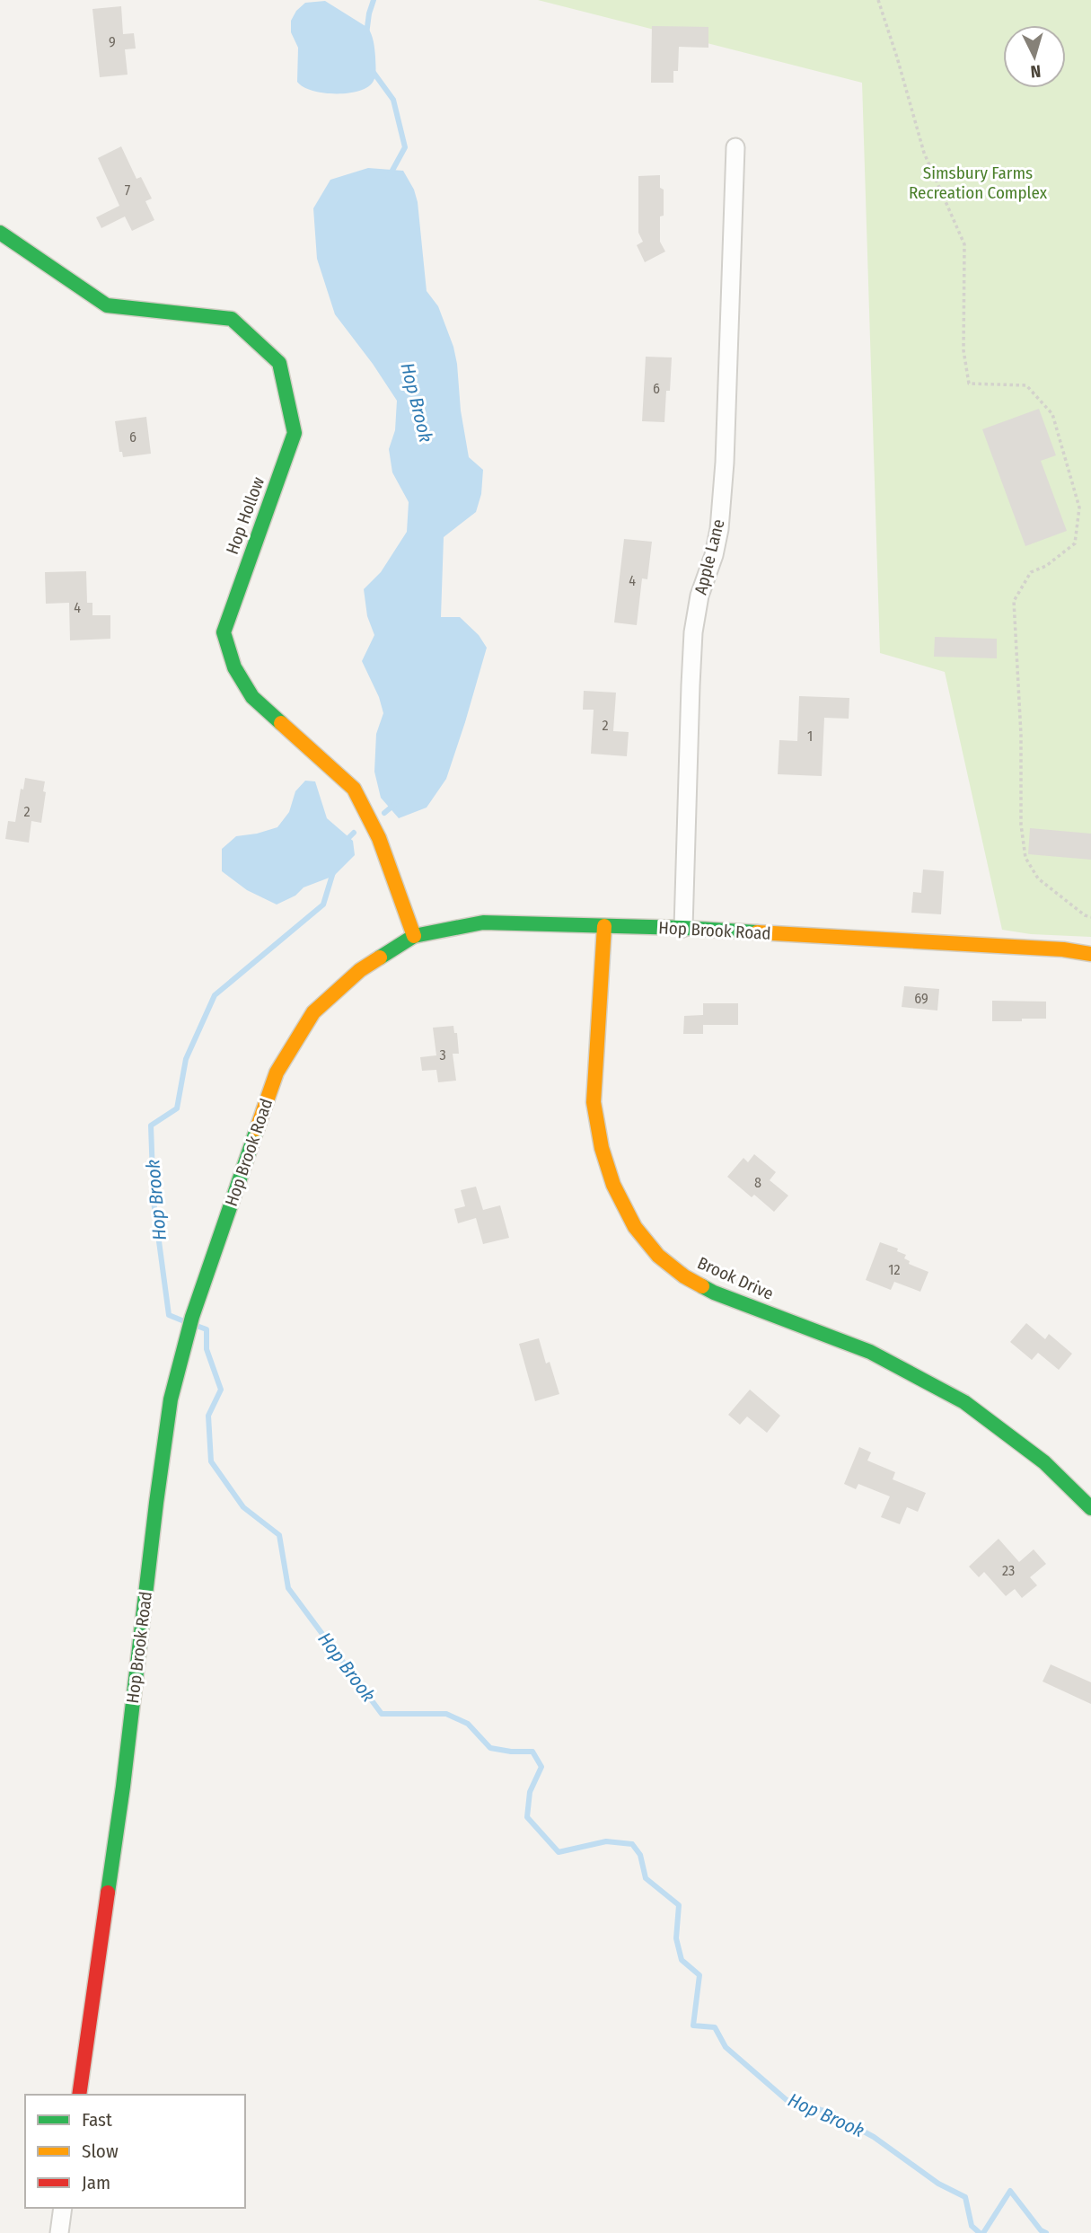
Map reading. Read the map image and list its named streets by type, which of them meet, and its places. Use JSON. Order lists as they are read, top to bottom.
{
  "streets": {
    "street": [
      "Hop Hollow",
      "Apple Lane",
      "Hop Brook Road",
      "Brook Drive"
    ]
  },
  "crossings": [
    ["Hop Hollow", "Hop Brook Road"],
    ["Apple Lane", "Hop Brook Road"],
    ["Hop Brook Road", "Brook Drive"]
  ],
  "water": ["Hop Brook"],
  "parks": ["Simsbury Farms Recreation Complex"],
  "house_numbers": [
    "9",
    "7",
    "6",
    "6",
    "4",
    "4",
    "2",
    "1",
    "2",
    "69",
    "3",
    "8",
    "12",
    "23"
  ],
  "legend": ["Fast", "Slow", "Jam"],
  "north": "bottom"
}
